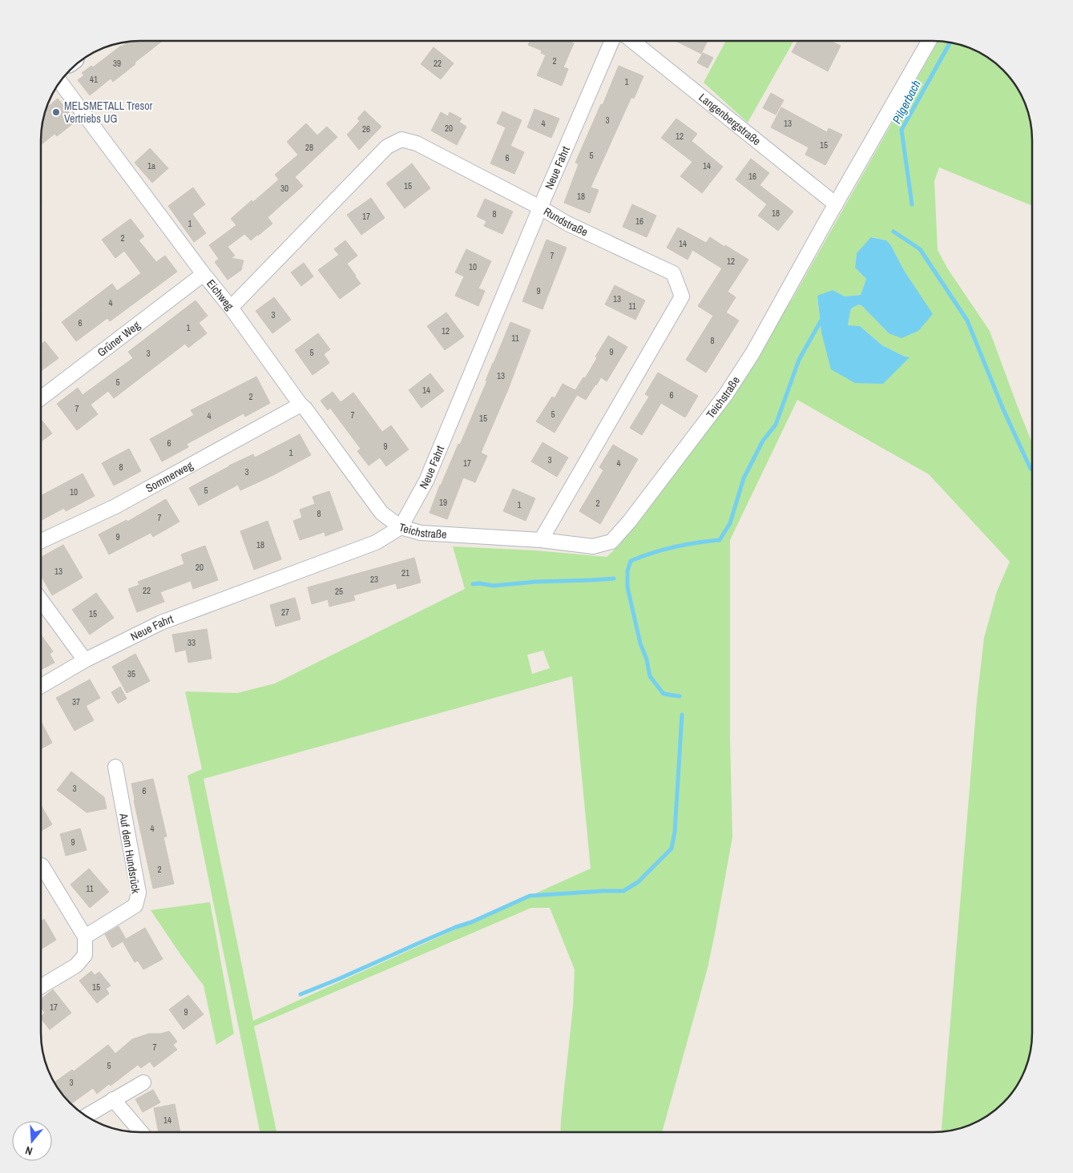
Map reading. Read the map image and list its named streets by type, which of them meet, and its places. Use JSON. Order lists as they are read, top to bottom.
{
  "streets": {
    "street": [
      "Langenbergstraße",
      "Neue Fahrt",
      "Rundstraße",
      "Eichweg",
      "Grüner Weg",
      "Teichstraße",
      "Sommerweg",
      "Auf dem Hundsrück"
    ]
  },
  "crossings": [
    ["Langenbergstraße", "Teichstraße"],
    ["Neue Fahrt", "Rundstraße"],
    ["Neue Fahrt", "Teichstraße"],
    ["Rundstraße", "Eichweg"],
    ["Rundstraße", "Teichstraße"],
    ["Eichweg", "Grüner Weg"],
    ["Eichweg", "Teichstraße"],
    ["Eichweg", "Sommerweg"]
  ],
  "water": ["Pilgerbach"],
  "places": ["MELSMETALL Tresor Vertriebs UG"],
  "house_numbers": [
    "2",
    "39",
    "22",
    "41",
    "1",
    "3",
    "4",
    "13",
    "20",
    "26",
    "12",
    "15",
    "28",
    "5",
    "6",
    "1a",
    "14",
    "16",
    "15",
    "30",
    "18",
    "18",
    "8",
    "17",
    "16",
    "1",
    "2",
    "14",
    "7",
    "12",
    "10",
    "9",
    "13",
    "4",
    "11",
    "3",
    "6",
    "1",
    "12",
    "11",
    "8",
    "9",
    "5",
    "3",
    "13",
    "5",
    "14",
    "6",
    "2",
    "7",
    "5",
    "7",
    "4",
    "15",
    "6",
    "9",
    "1",
    "3",
    "17",
    "4",
    "8",
    "3",
    "5",
    "10",
    "19",
    "2",
    "1",
    "8",
    "7",
    "9",
    "18",
    "20",
    "13",
    "21",
    "23",
    "22",
    "25",
    "27",
    "15",
    "33",
    "35",
    "37",
    "3",
    "6",
    "4",
    "9",
    "2",
    "11",
    "15",
    "17",
    "9",
    "7",
    "5",
    "3",
    "14"
  ],
  "north": "bottom"
}
